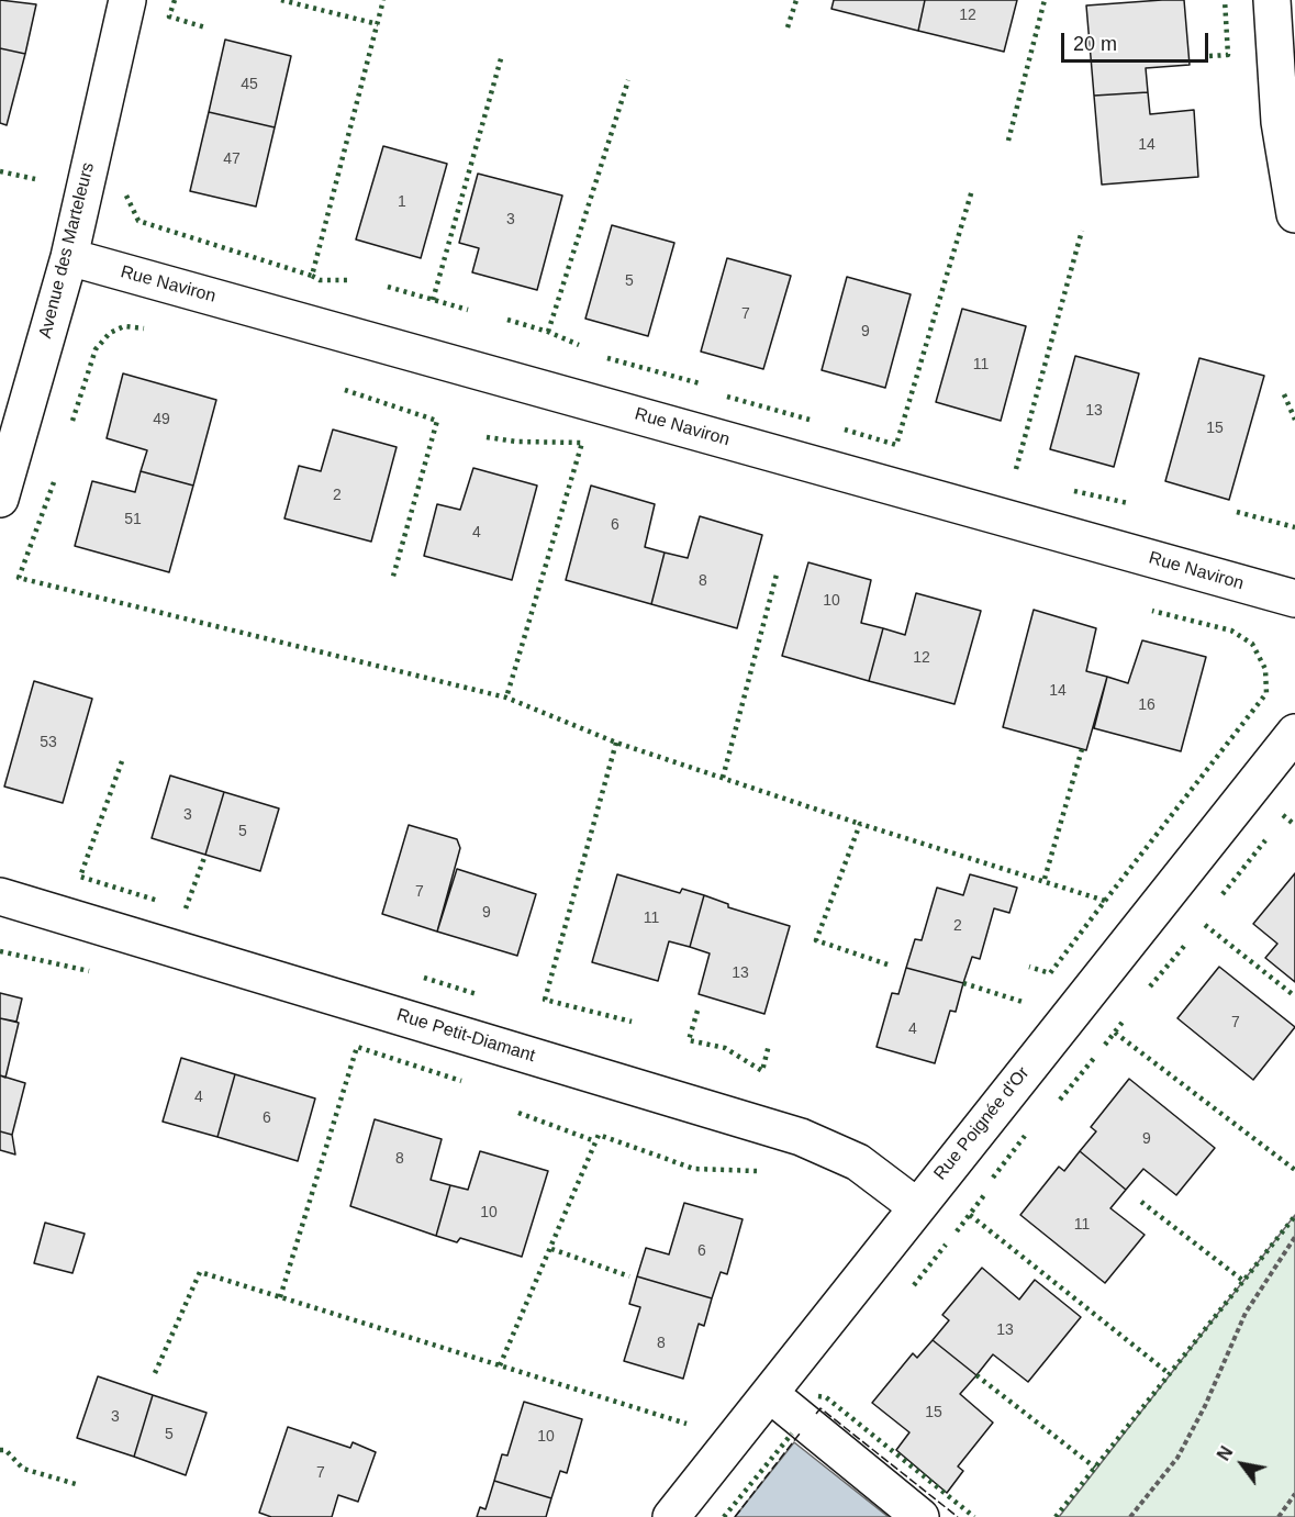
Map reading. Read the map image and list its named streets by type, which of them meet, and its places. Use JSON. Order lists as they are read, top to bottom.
{
  "streets": {
    "street": [
      "Avenue des Marteleurs",
      "Rue Naviron",
      "Rue Petit-Diamant",
      "Rue Poignée d'Or"
    ]
  },
  "crossings": [
    ["Avenue des Marteleurs", "Rue Naviron"],
    ["Rue Petit-Diamant", "Rue Poignée d'Or"]
  ],
  "house_numbers": [
    "12",
    "45",
    "14",
    "47",
    "1",
    "3",
    "5",
    "7",
    "9",
    "11",
    "13",
    "49",
    "15",
    "2",
    "51",
    "6",
    "4",
    "8",
    "10",
    "12",
    "14",
    "16",
    "53",
    "3",
    "5",
    "7",
    "9",
    "11",
    "2",
    "13",
    "7",
    "4",
    "4",
    "6",
    "9",
    "8",
    "10",
    "11",
    "6",
    "13",
    "8",
    "15",
    "3",
    "5",
    "10",
    "7"
  ],
  "scale_bar": "20 m",
  "north": "top left"
}
